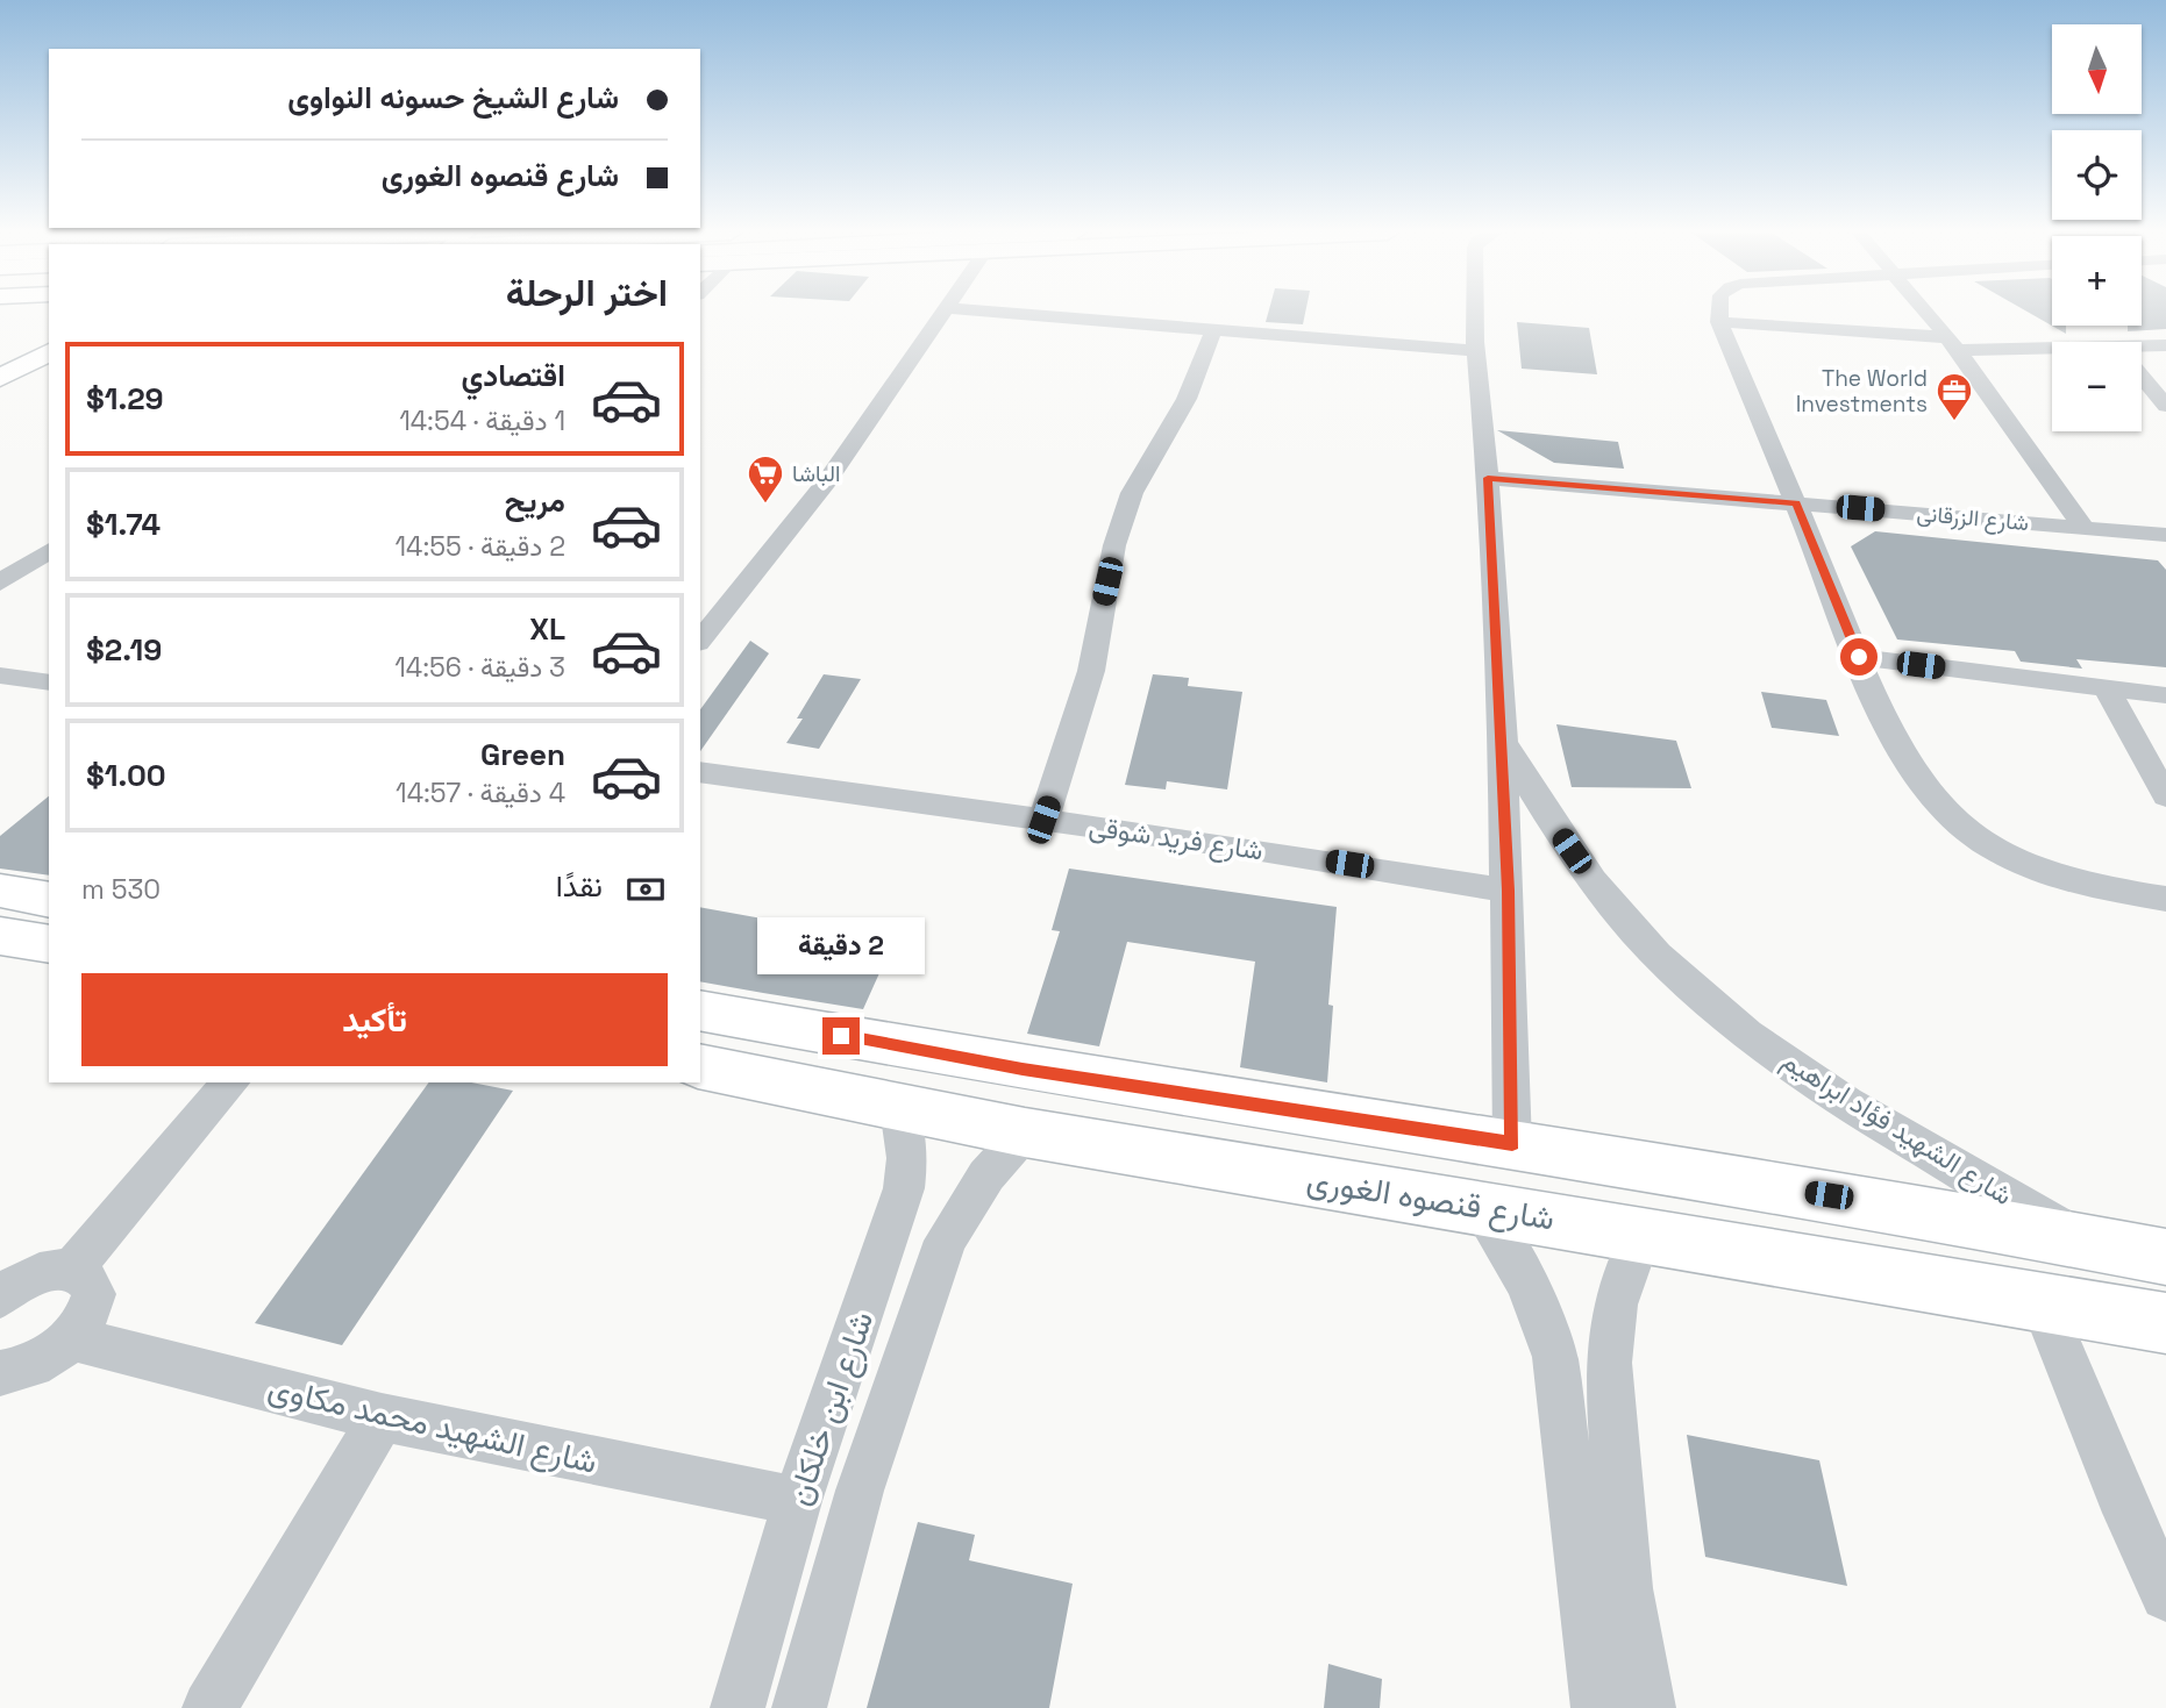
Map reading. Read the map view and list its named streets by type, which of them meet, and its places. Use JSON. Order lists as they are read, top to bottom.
{
  "streets": {
    "street": [
      "شارع الزرقانى",
      "شارع فريد شوقى",
      "شارع الشهيد فؤاد ابراهيم",
      "شارع قنصوه الغورى",
      "شارع ابن خلكان",
      "شارع الشهيد محمد مكاوى"
    ]
  },
  "crossings": [
    ["شارع الزرقانى", "شارع الشهيد فؤاد ابراهيم"],
    ["شارع فريد شوقى", "شارع الشهيد فؤاد ابراهيم"],
    ["شارع قنصوه الغورى", "شارع ابن خلكان"],
    ["شارع ابن خلكان", "شارع الشهيد محمد مكاوى"]
  ],
  "places": {
    "office": ["The World Investments"],
    "supermarket": ["الباشا"]
  },
  "north": "bottom",
  "page": {
    "map_buttons": ["+", "−"],
    "banner": ["شارع الشيخ حسونه النواوى", "شارع قنصوه الغورى"],
    "heading": "اختر الرحلة",
    "list": [
      {
        "name": "اقتصادي",
        "note": "1 دقيقة · 14:54",
        "value": "$1.29"
      },
      {
        "name": "مريح",
        "note": "2 دقيقة · 14:55",
        "value": "$1.74"
      },
      {
        "name": "XL",
        "note": "3 دقيقة · 14:56",
        "value": "$2.19"
      },
      {
        "name": "Green",
        "note": "4 دقيقة · 14:57",
        "value": "$1.00"
      }
    ],
    "pay": ["نقدًا", "530 m"],
    "bubble": "2 دقيقة",
    "buttons": "تأكيد"
  }
}
